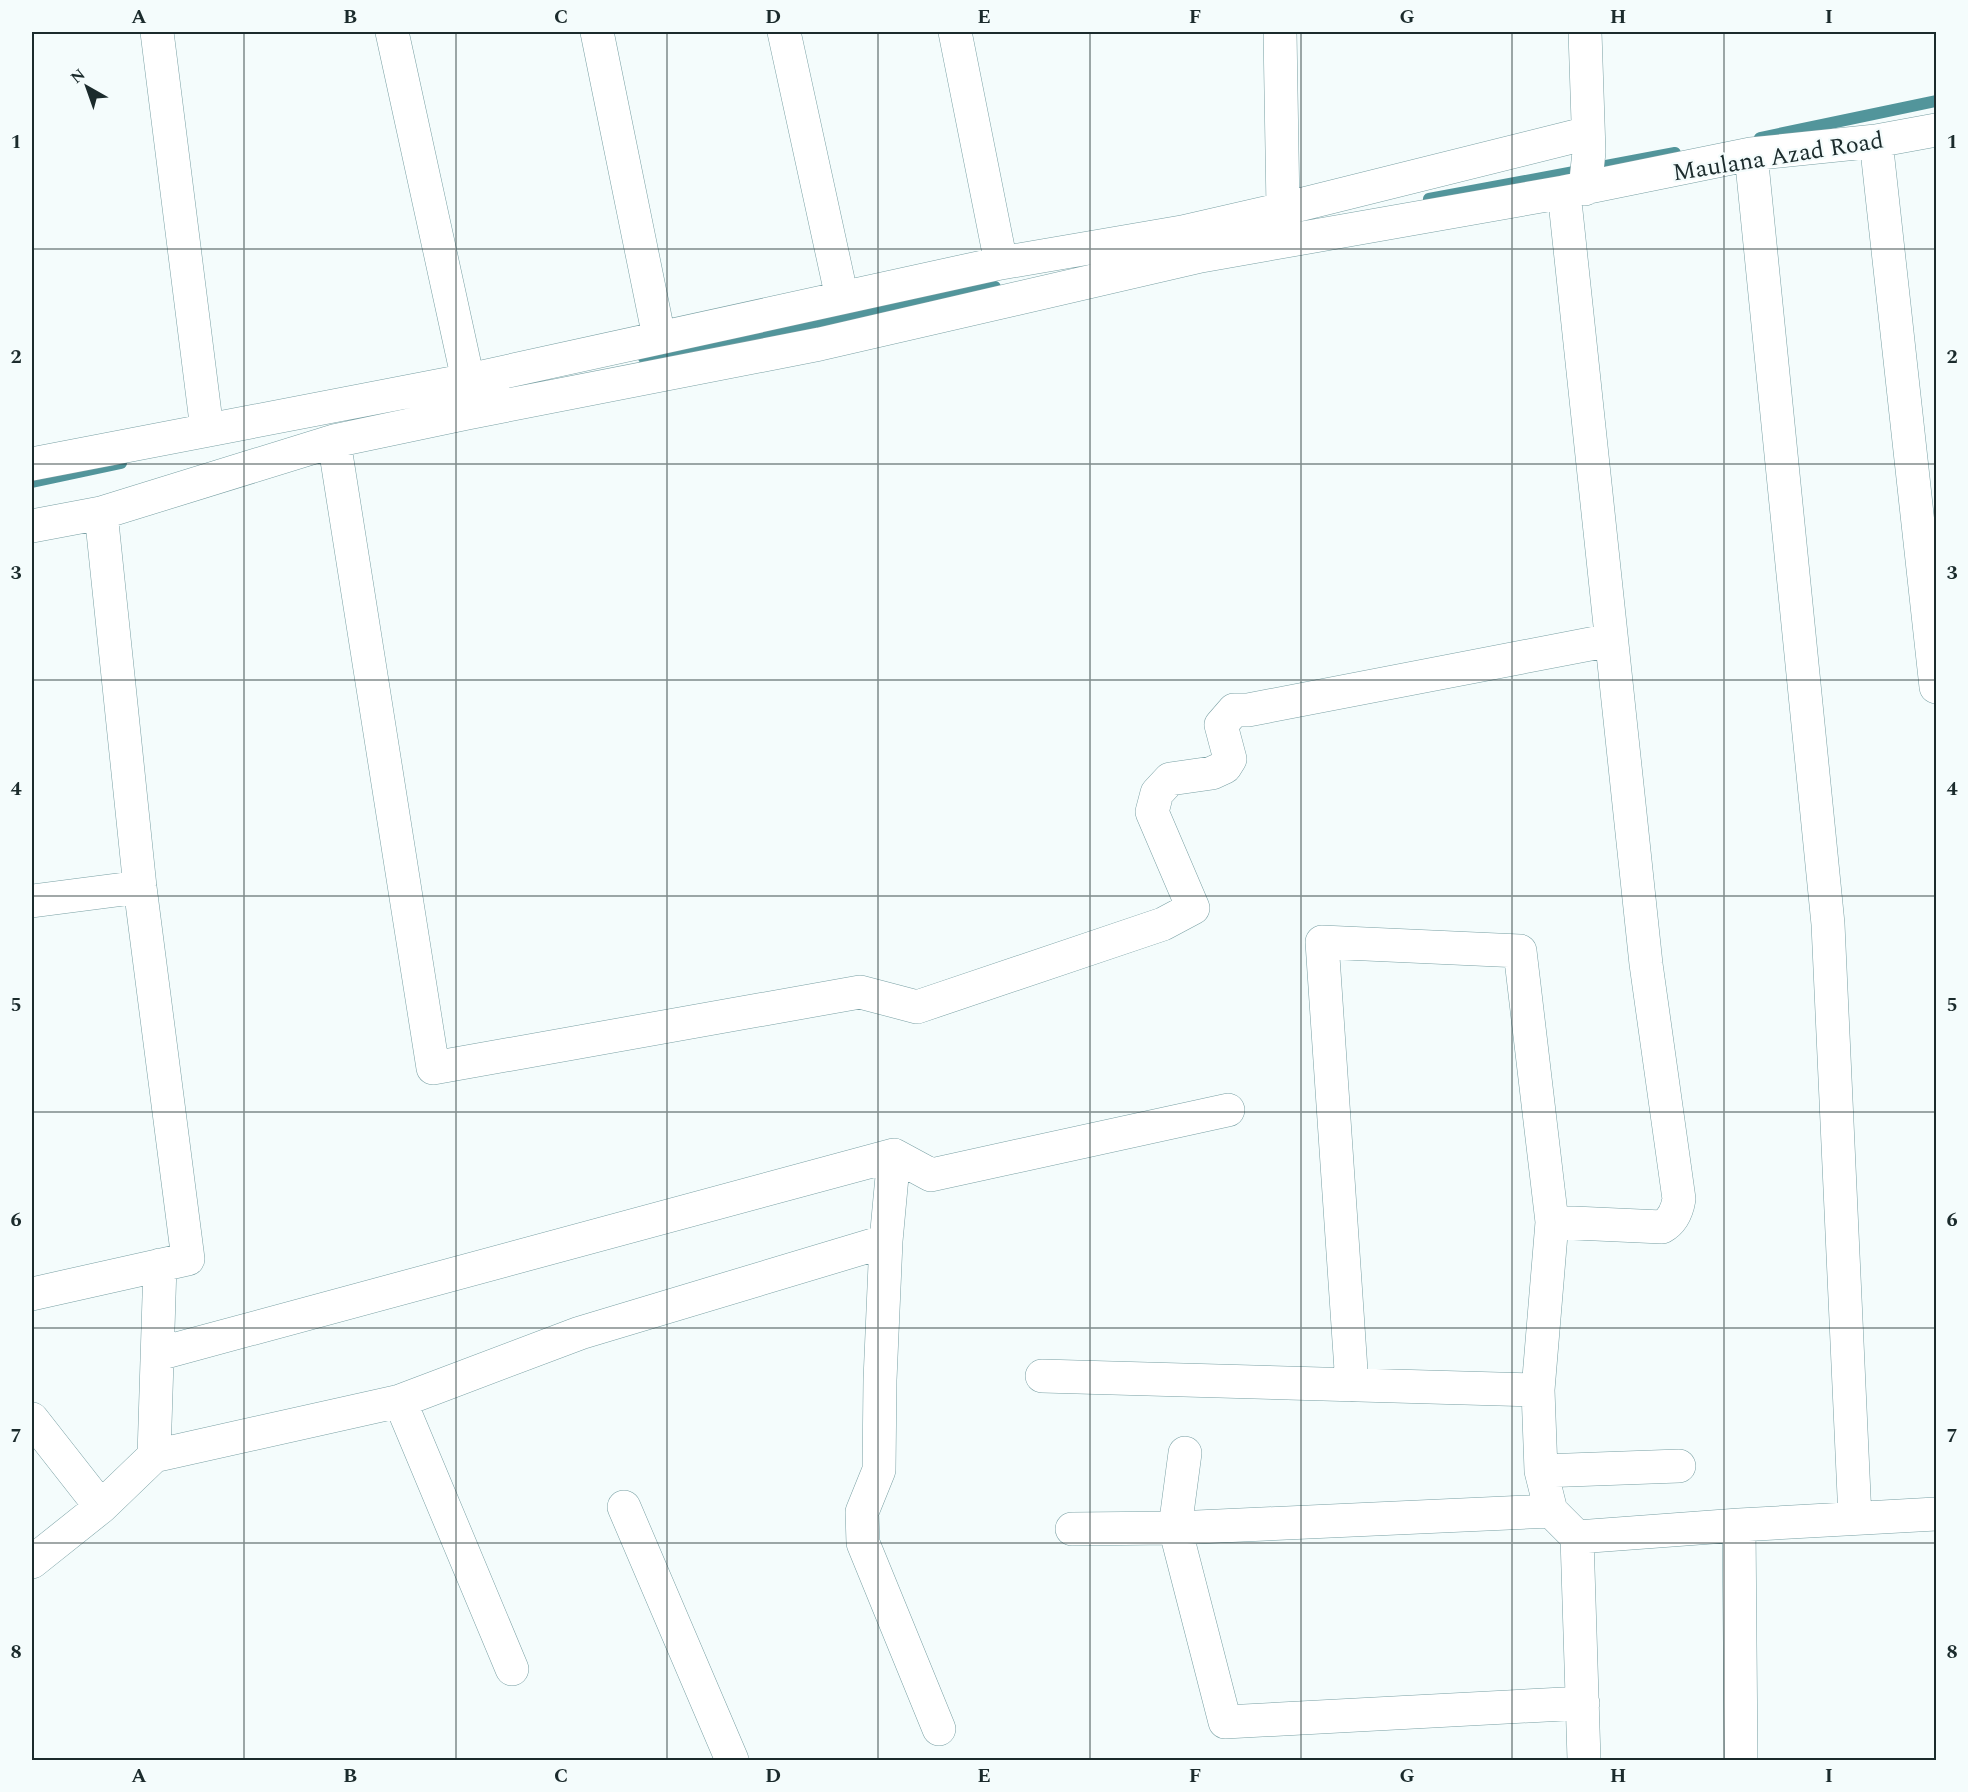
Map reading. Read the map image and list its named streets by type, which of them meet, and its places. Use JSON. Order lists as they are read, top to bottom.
{
  "streets": {
    "street": ["Maulana Azad Road"]
  },
  "north": "top left",
  "grid": {
    "columns": [
      "A",
      "B",
      "C",
      "D",
      "E",
      "F",
      "G",
      "H",
      "I"
    ],
    "rows": [
      "1",
      "2",
      "3",
      "4",
      "5",
      "6",
      "7",
      "8"
    ]
  }
}
